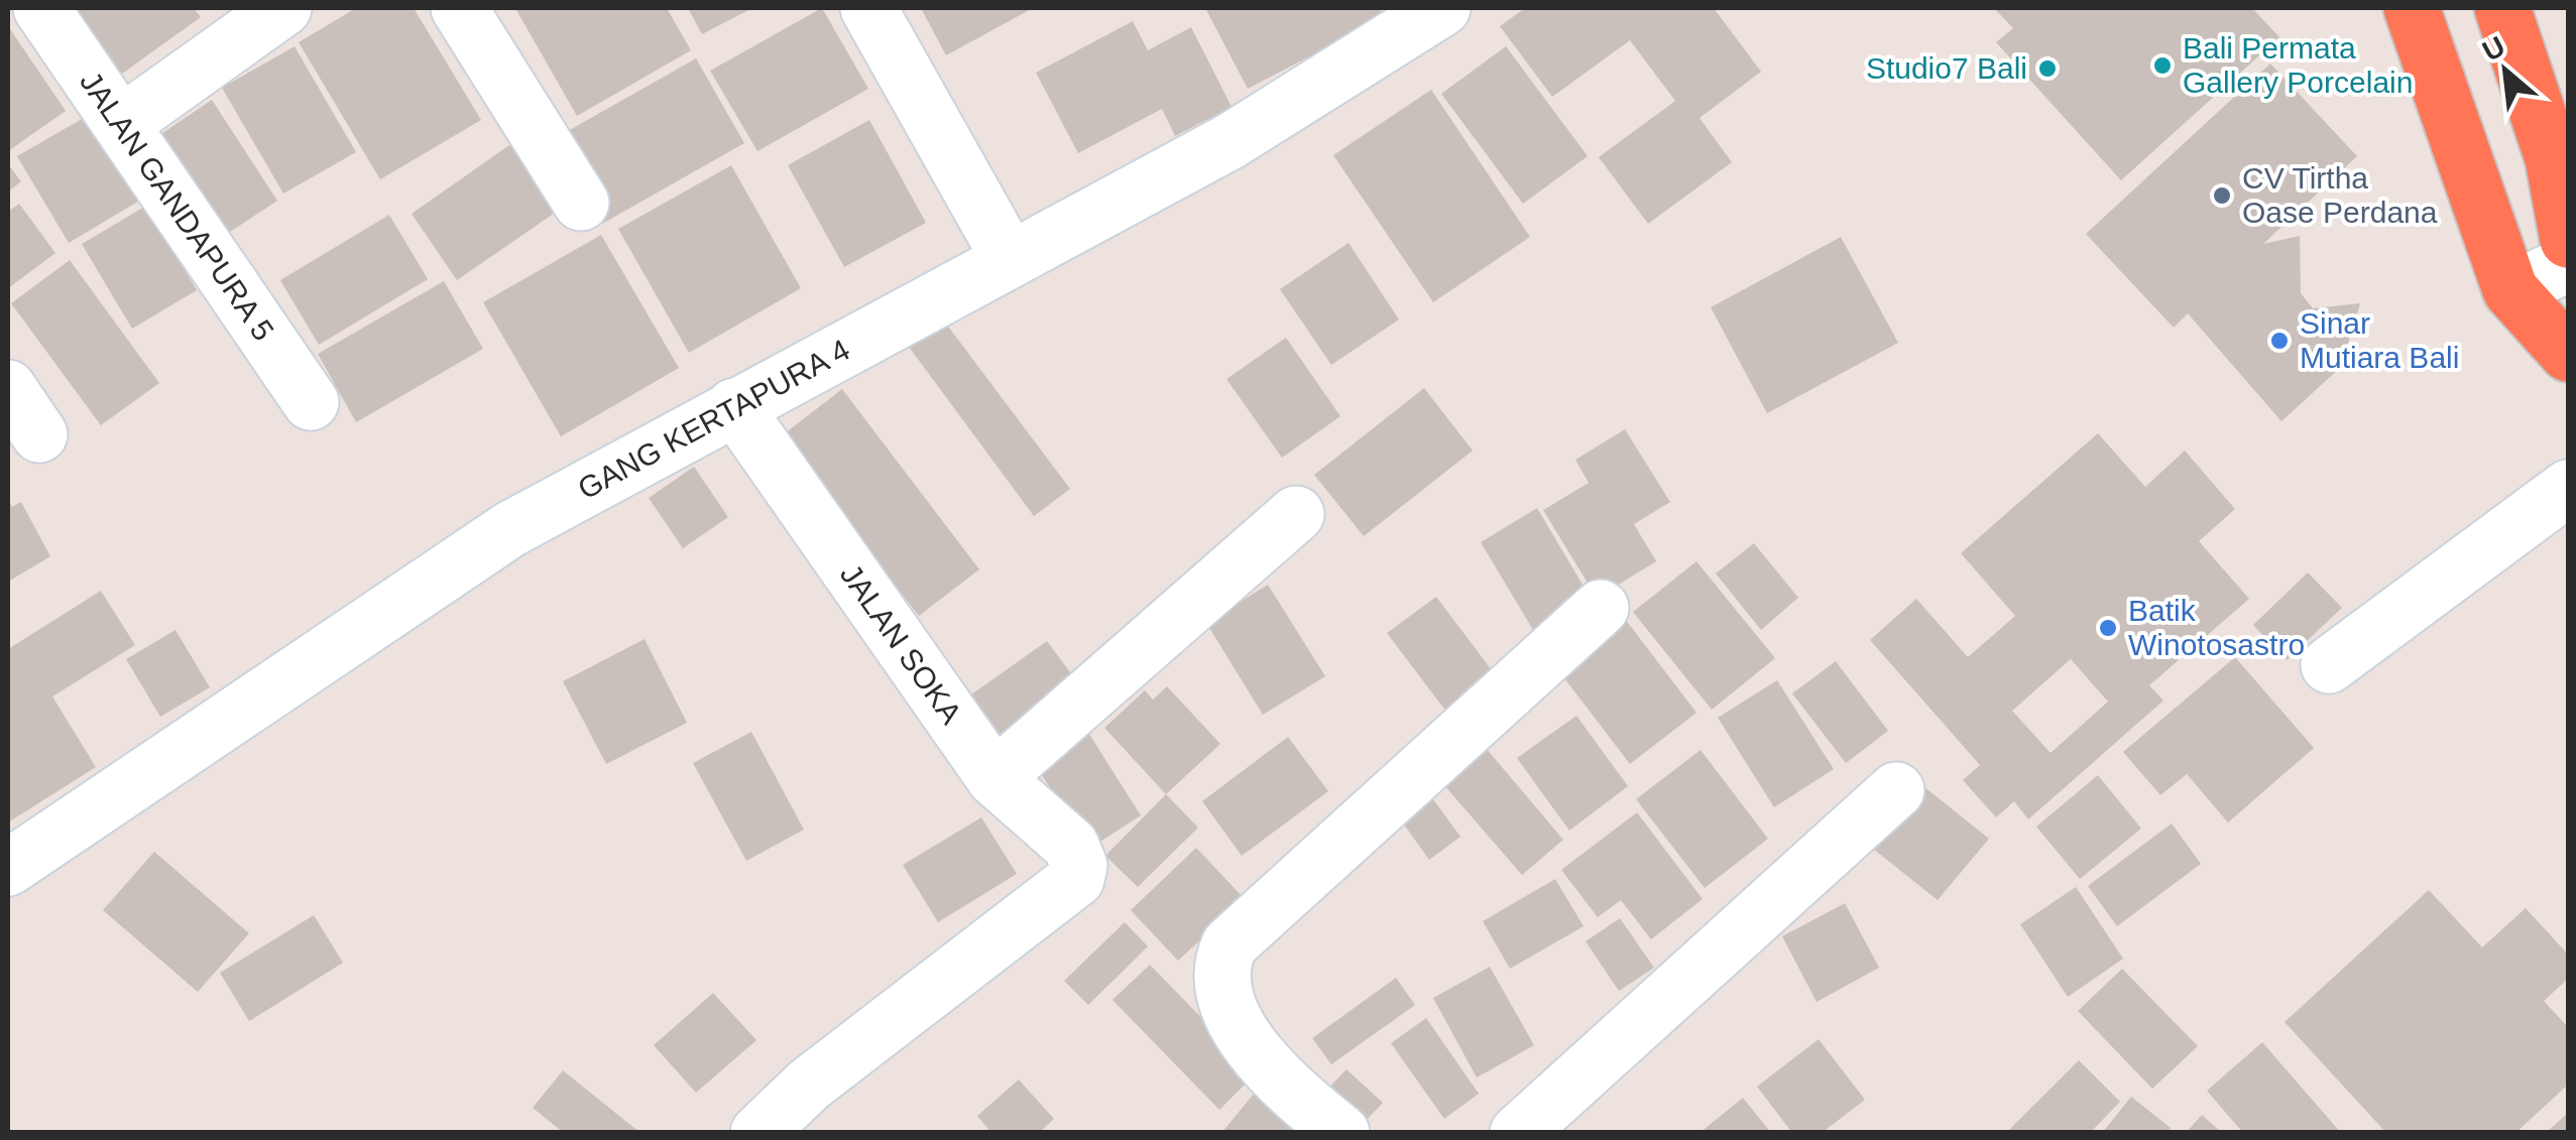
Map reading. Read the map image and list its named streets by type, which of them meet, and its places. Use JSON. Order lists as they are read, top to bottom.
{
  "streets": {
    "street": ["JALAN GANDAPURA 5", "GANG KERTAPURA 4", "JALAN SOKA"]
  },
  "crossings": [
    ["GANG KERTAPURA 4", "JALAN SOKA"]
  ],
  "places": [
    "Bali Permata Gallery Porcelain",
    "Studio7 Bali",
    "CV Tirtha Oase Perdana",
    "Sinar Mutiara Bali",
    "Batik Winotosastro"
  ],
  "north": "top left"
}
